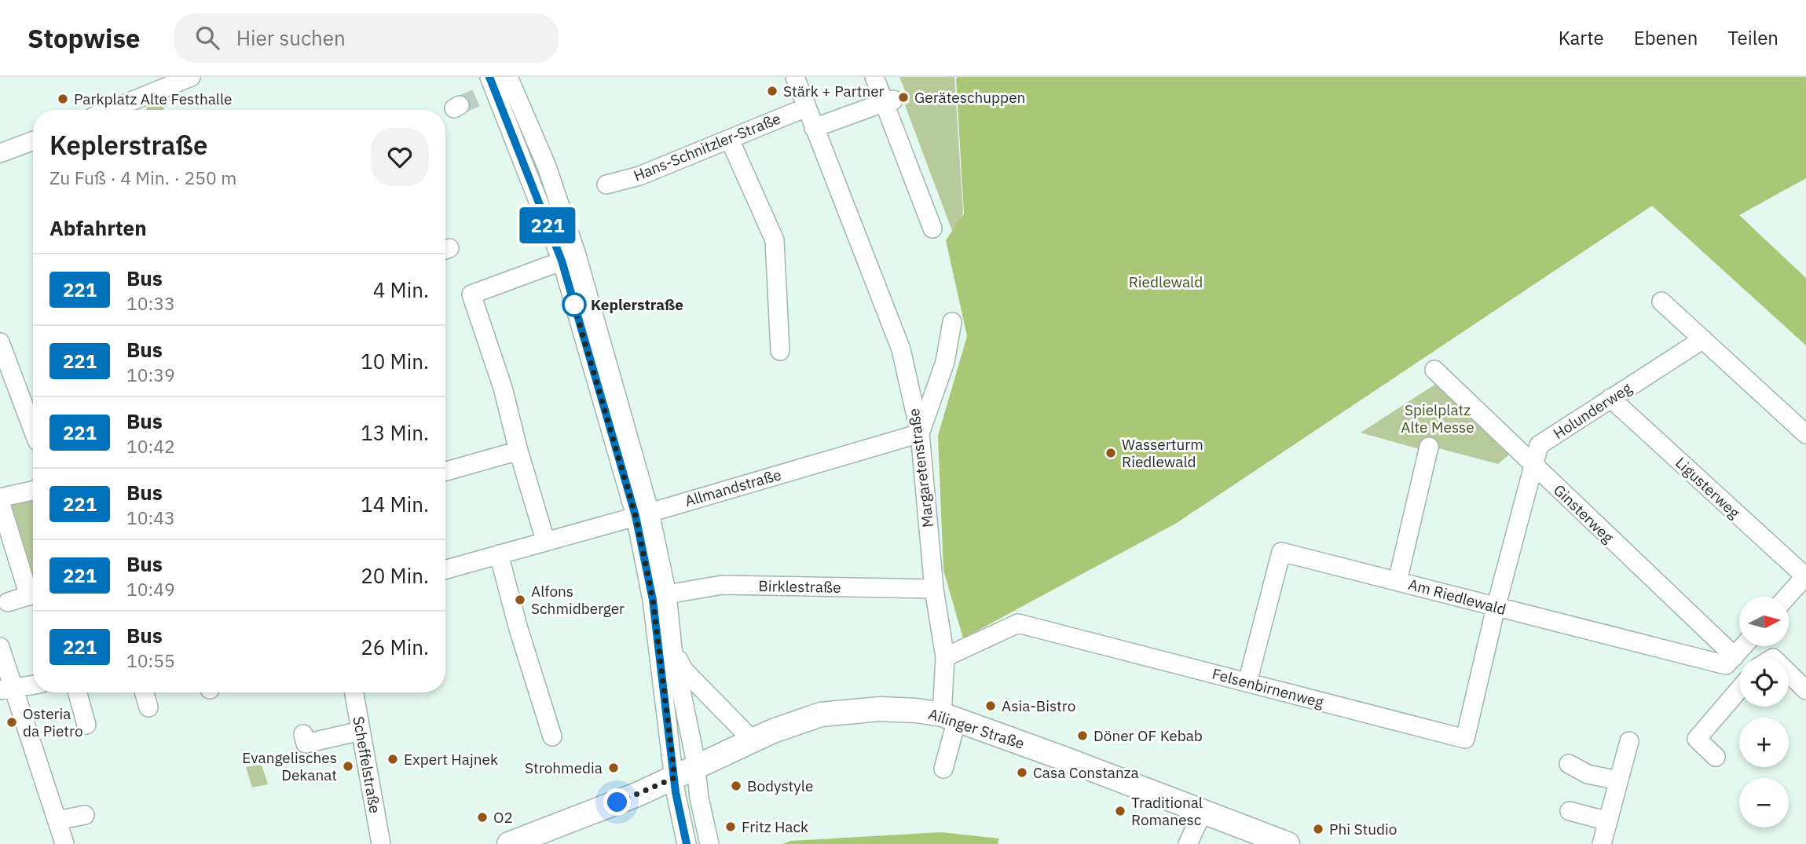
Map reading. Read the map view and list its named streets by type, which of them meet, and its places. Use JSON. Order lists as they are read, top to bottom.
{
  "streets": {
    "main road": ["Ailinger Straße"],
    "street": [
      "Hans-Schnitzler-Straße",
      "Holunderweg",
      "Margaretenstraße",
      "Allmandstraße",
      "Ligusterweg",
      "Ginsterweg",
      "Birklestraße",
      "Am Riedlewald",
      "Felsenbirnenweg",
      "Scheffelstraße"
    ]
  },
  "crossings": [
    ["Hans-Schnitzler-Straße", "Margaretenstraße"],
    ["Holunderweg", "Ligusterweg"],
    ["Holunderweg", "Ginsterweg"],
    ["Holunderweg", "Am Riedlewald"],
    ["Holunderweg", "Felsenbirnenweg"],
    ["Margaretenstraße", "Allmandstraße"],
    ["Margaretenstraße", "Birklestraße"],
    ["Margaretenstraße", "Felsenbirnenweg"],
    ["Margaretenstraße", "Ailinger Straße"],
    ["Ginsterweg", "Am Riedlewald"],
    ["Am Riedlewald", "Felsenbirnenweg"]
  ],
  "parks": ["Riedlewald", "Spielplatz Alte Messe"],
  "places": [
    "Stärk + Partner",
    "Geräteschuppen",
    "Parkplatz Alte Festhalle",
    "Keplerstraße",
    "Wasserturm Riedlewald",
    "Alfons Schmidberger",
    "Asia-Bistro",
    "Osteria da Pietro",
    "Döner OF Kebab",
    "Expert Hajnek",
    "Evangelisches Dekanat",
    "Strohmedia",
    "Casa Constanza",
    "Bodystyle",
    "Traditional Romanesc",
    "O2",
    "Fritz Hack",
    "Phi Studio"
  ],
  "lines": ["bus line 221"],
  "north": "right",
  "page": {
    "header": "Stopwise",
    "search": "Hier suchen",
    "nav": ["Karte", "Ebenen", "Teilen"],
    "on_map": "221",
    "heading": [
      ["Keplerstraße", "Zu Fuß · 4 Min. · 250 m"],
      "Abfahrten"
    ],
    "list": [
      {
        "mark": "221",
        "name": "Bus",
        "note": "10:33",
        "value": "4 Min."
      },
      {
        "mark": "221",
        "name": "Bus",
        "note": "10:39",
        "value": "10 Min."
      },
      {
        "mark": "221",
        "name": "Bus",
        "note": "10:42",
        "value": "13 Min."
      },
      {
        "mark": "221",
        "name": "Bus",
        "note": "10:43",
        "value": "14 Min."
      },
      {
        "mark": "221",
        "name": "Bus",
        "note": "10:49",
        "value": "20 Min."
      },
      {
        "mark": "221",
        "name": "Bus",
        "note": "10:55",
        "value": "26 Min."
      }
    ],
    "map_buttons": ["+", "−"]
  }
}
